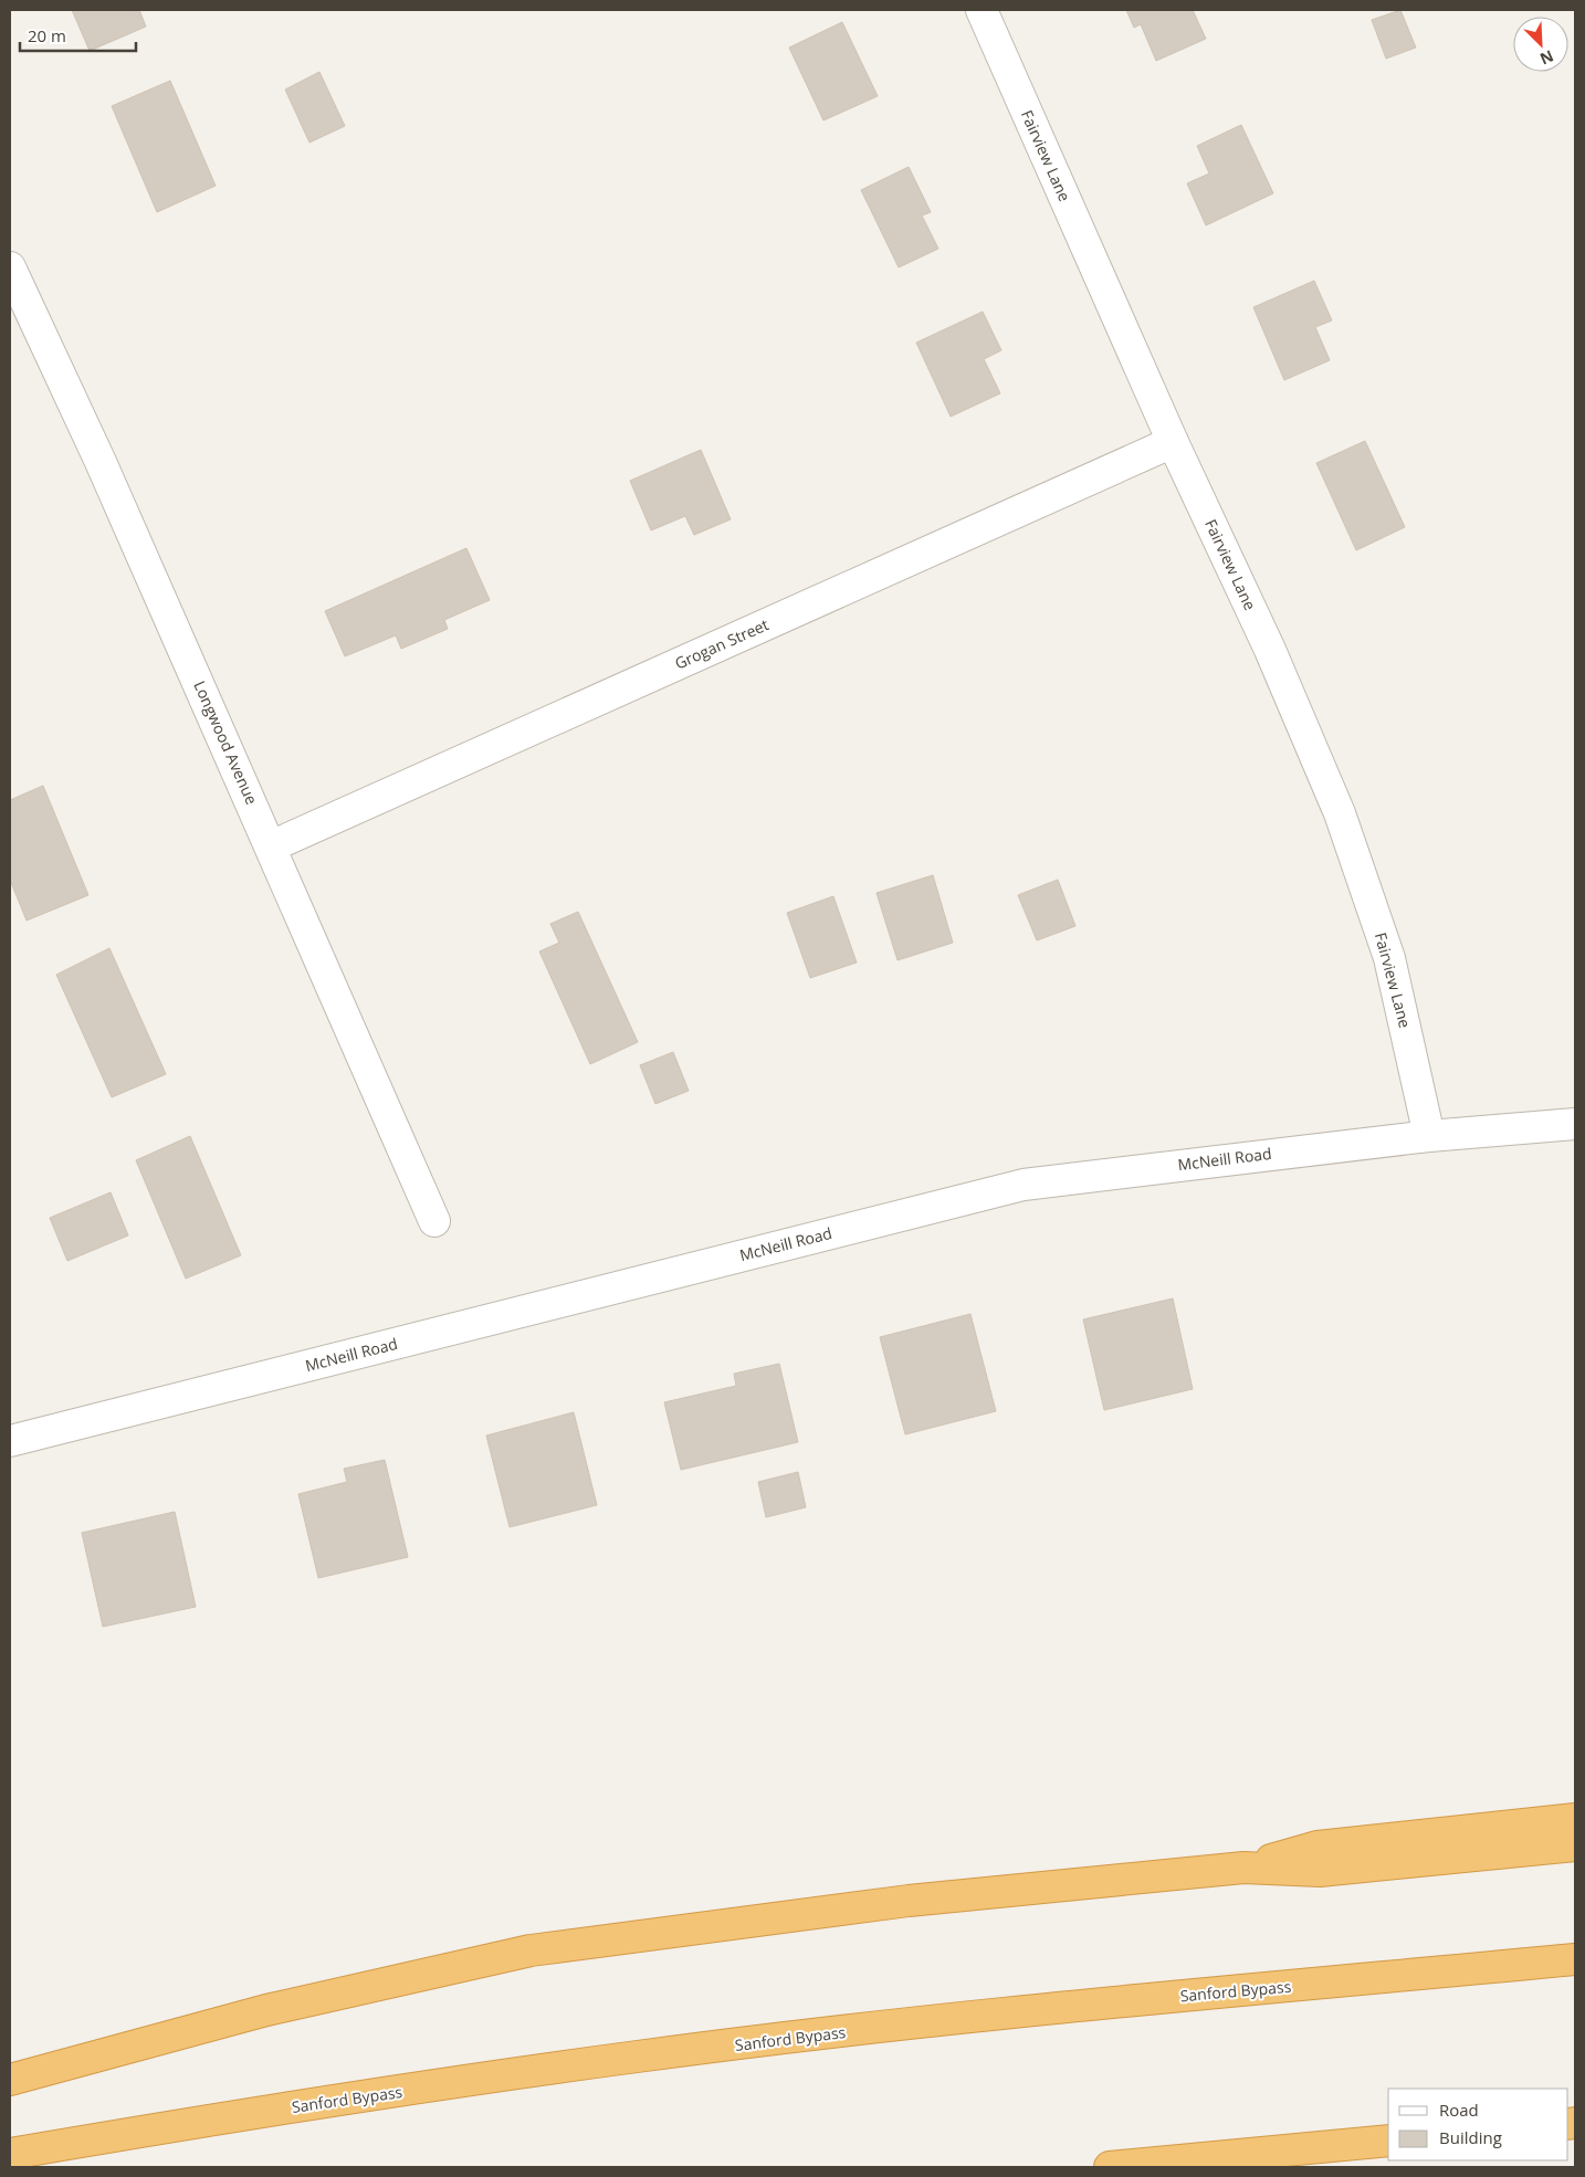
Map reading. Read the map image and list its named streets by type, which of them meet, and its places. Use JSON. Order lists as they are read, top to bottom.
{
  "streets": {
    "highway": ["Sanford Bypass"],
    "street": [
      "Fairview Lane",
      "Grogan Street",
      "Longwood Avenue",
      "McNeill Road"
    ]
  },
  "crossings": [
    ["Fairview Lane", "Grogan Street"],
    ["Fairview Lane", "McNeill Road"],
    ["Grogan Street", "Longwood Avenue"]
  ],
  "legend": ["Road", "Building"],
  "scale_bar": "20 m",
  "north": "bottom right"
}
